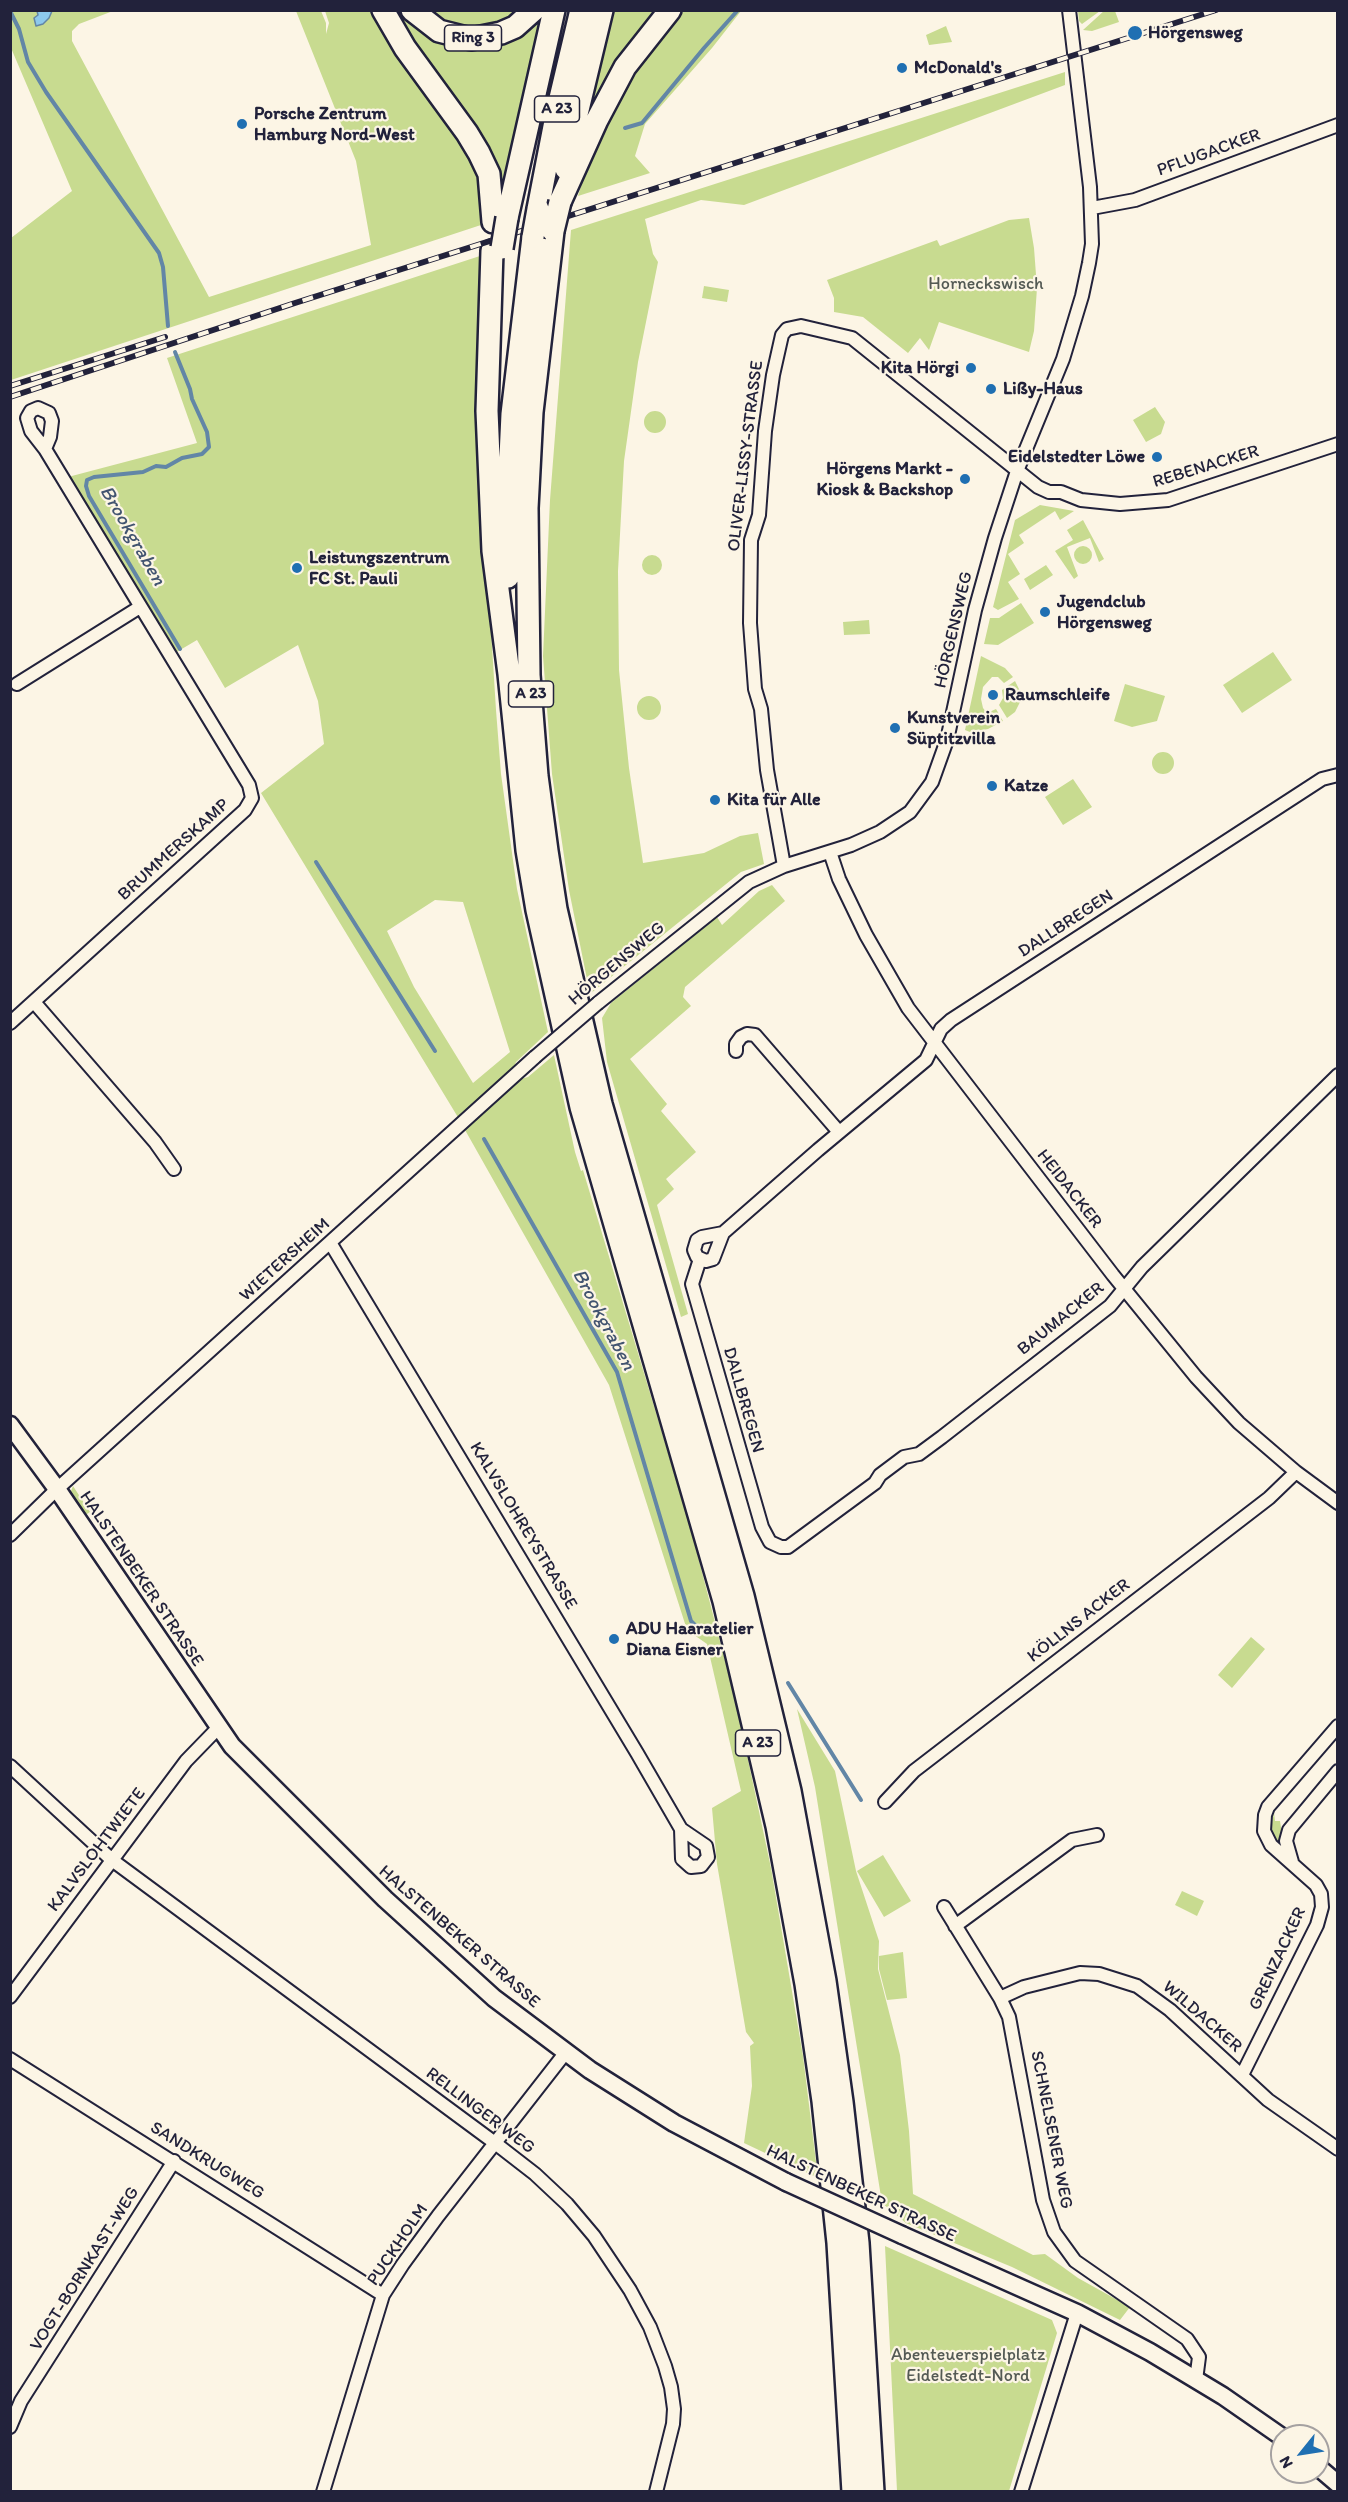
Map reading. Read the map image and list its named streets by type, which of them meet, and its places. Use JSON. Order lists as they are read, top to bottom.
{
  "streets": {
    "highway": ["Ring 3", "A 23"],
    "street": [
      "PFLUGACKER",
      "OLIVER-LISSY-STRASSE",
      "REBENACKER",
      "HÖRGENSWEG",
      "BRUMMERSKAMP",
      "DALLBREGEN",
      "HEIDACKER",
      "WIETERSHEIM",
      "BAUMACKER",
      "KALVSLOHREYSTRASSE",
      "HALSTENBEKER STRASSE",
      "KÖLLNS ACKER",
      "KALVSLOHTWIETE",
      "GRENZACKER",
      "WILDACKER",
      "RELLINGER WEG",
      "SCHNELSENER WEG",
      "SANDKRUGWEG",
      "PUCKHOLM",
      "VOGT-BORNKAST-WEG"
    ]
  },
  "crossings": [
    ["PFLUGACKER", "HÖRGENSWEG"],
    ["OLIVER-LISSY-STRASSE", "REBENACKER"],
    ["OLIVER-LISSY-STRASSE", "HÖRGENSWEG"],
    ["REBENACKER", "HÖRGENSWEG"],
    ["HÖRGENSWEG", "HEIDACKER"],
    ["HÖRGENSWEG", "WIETERSHEIM"],
    ["DALLBREGEN", "HEIDACKER"],
    ["DALLBREGEN", "BAUMACKER"],
    ["HEIDACKER", "BAUMACKER"],
    ["HEIDACKER", "KÖLLNS ACKER"],
    ["WIETERSHEIM", "KALVSLOHREYSTRASSE"],
    ["WIETERSHEIM", "HALSTENBEKER STRASSE"],
    ["HALSTENBEKER STRASSE", "KALVSLOHTWIETE"],
    ["HALSTENBEKER STRASSE", "PUCKHOLM"],
    ["KALVSLOHTWIETE", "RELLINGER WEG"],
    ["GRENZACKER", "WILDACKER"],
    ["WILDACKER", "SCHNELSENER WEG"],
    ["RELLINGER WEG", "PUCKHOLM"],
    ["SANDKRUGWEG", "PUCKHOLM"],
    ["SANDKRUGWEG", "VOGT-BORNKAST-WEG"]
  ],
  "water": ["Brookgraben"],
  "parks": ["Horneckswisch", "Abenteuerspielplatz Eidelstedt-Nord"],
  "places": [
    "Hörgensweg",
    "McDonald's",
    "Porsche Zentrum Hamburg Nord-West",
    "Kita Hörgi",
    "Lißy-Haus",
    "Eidelstedter Löwe",
    "Hörgens Markt - Kiosk & Backshop",
    "Leistungszentrum FC St. Pauli",
    "Jugendclub Hörgensweg",
    "Raumschleife",
    "Kunstverein Süptitzvilla",
    "Katze",
    "Kita für Alle",
    "ADU Haaratelier Diana Eisner"
  ],
  "north": "bottom left"
}
